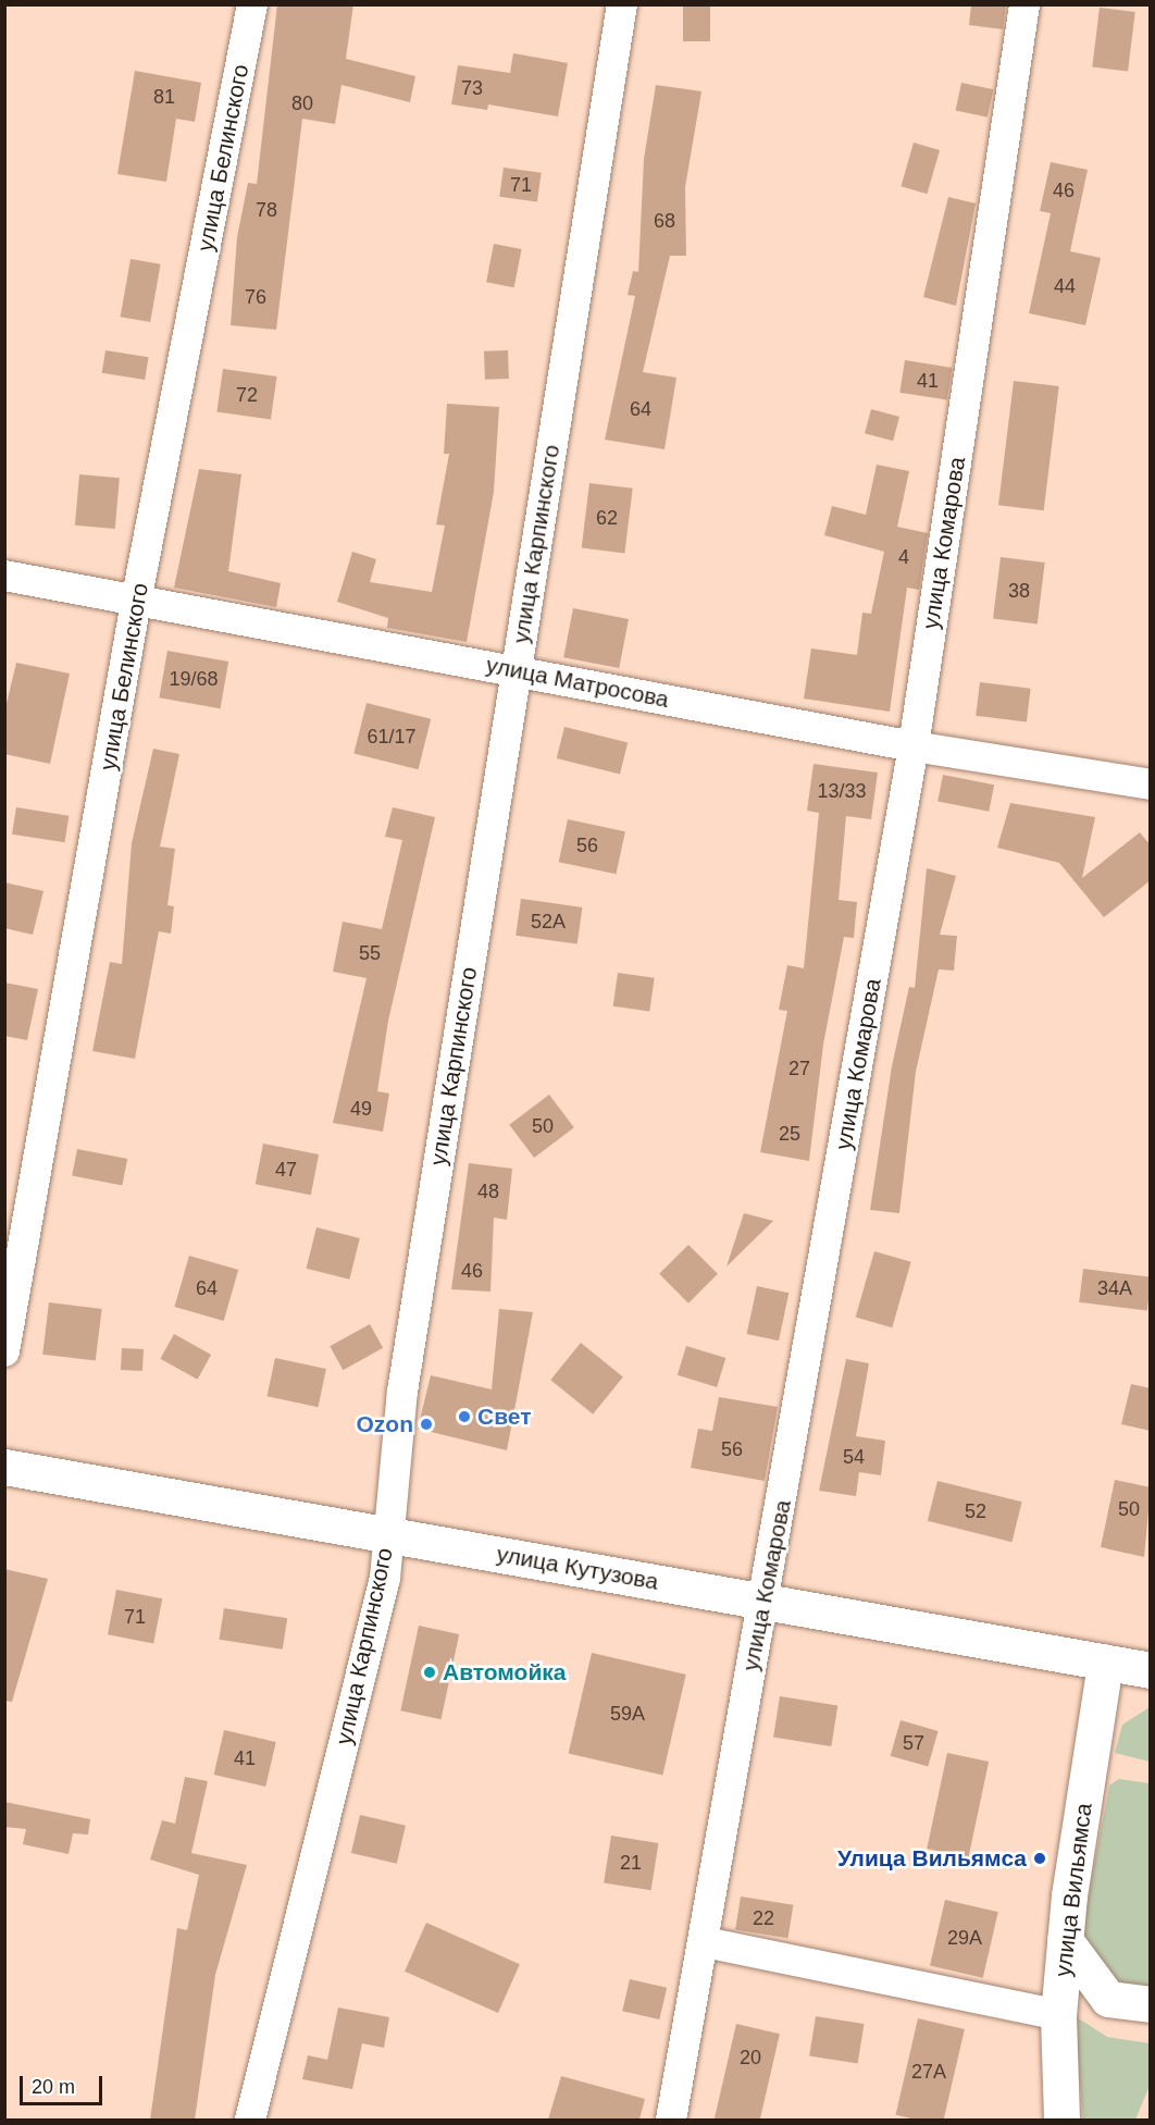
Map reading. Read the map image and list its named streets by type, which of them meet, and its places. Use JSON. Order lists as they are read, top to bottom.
{
  "streets": {
    "main road": ["улица Кутузова", "улица Вильямса"],
    "street": [
      "улица Белинского",
      "улица Комарова",
      "улица Карпинского",
      "улица Матросова"
    ]
  },
  "crossings": [
    ["улица Белинского", "улица Матросова"],
    ["улица Комарова", "улица Матросова"],
    ["улица Комарова", "улица Кутузова"],
    ["улица Карпинского", "улица Матросова"],
    ["улица Карпинского", "улица Кутузова"],
    ["улица Кутузова", "улица Вильямса"]
  ],
  "places": [
    "Свет",
    "Ozon",
    "Автомойка",
    "Улица Вильямса"
  ],
  "house_numbers": [
    "73",
    "81",
    "80",
    "71",
    "46",
    "78",
    "68",
    "44",
    "76",
    "41",
    "72",
    "64",
    "62",
    "4",
    "38",
    "19/68",
    "61/17",
    "13/33",
    "56",
    "52А",
    "55",
    "27",
    "49",
    "50",
    "25",
    "47",
    "48",
    "46",
    "64",
    "34А",
    "56",
    "54",
    "50",
    "52",
    "71",
    "59А",
    "57",
    "41",
    "21",
    "22",
    "29А",
    "20",
    "27А"
  ],
  "scale_bar": "20 m"
}
